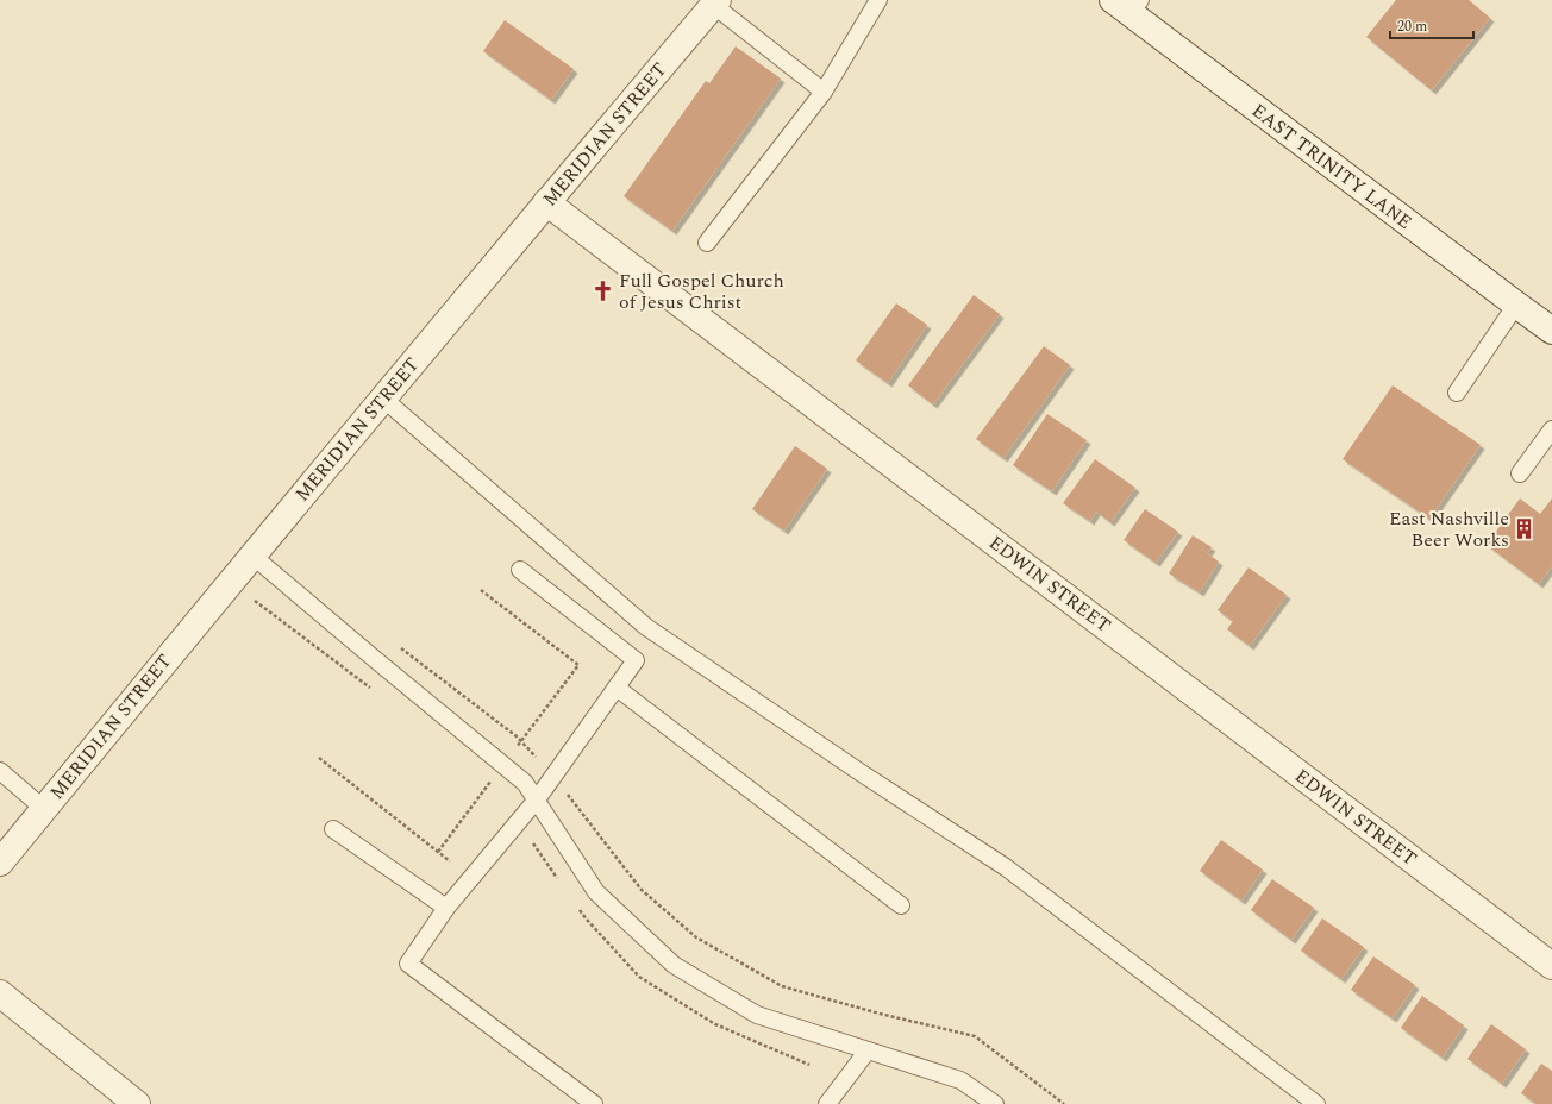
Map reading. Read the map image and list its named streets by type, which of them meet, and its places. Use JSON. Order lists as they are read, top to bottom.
{
  "streets": {
    "street": ["MERIDIAN STREET", "EAST TRINITY LANE", "EDWIN STREET"]
  },
  "crossings": [
    ["MERIDIAN STREET", "EDWIN STREET"]
  ],
  "places": {
    "church": ["Full Gospel Church of Jesus Christ"],
    "building": ["East Nashville Beer Works"]
  },
  "scale_bar": "20 m"
}
